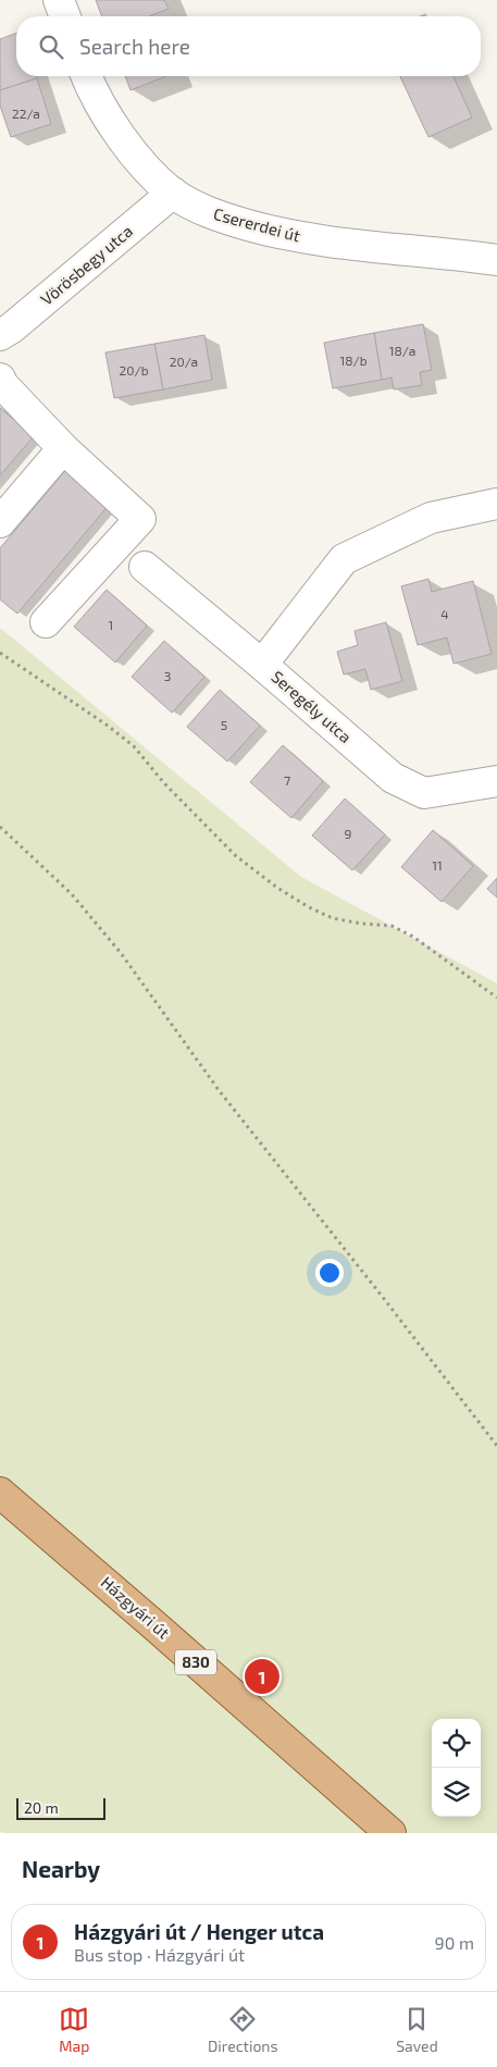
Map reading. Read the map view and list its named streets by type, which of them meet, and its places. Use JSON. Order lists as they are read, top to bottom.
{
  "streets": {
    "main road": ["Házgyári út", "830"],
    "street": ["Csererdei út", "Vörösbegy utca", "Seregély utca"]
  },
  "crossings": [
    ["Csererdei út", "Vörösbegy utca"]
  ],
  "house_numbers": [
    "22/a",
    "18/a",
    "18/b",
    "20/a",
    "20/b",
    "4",
    "1",
    "3",
    "5",
    "7",
    "9",
    "11"
  ],
  "scale_bar": "20 m",
  "page": {
    "search": "Search here",
    "pins": "1",
    "scale": "20 m",
    "heading": "Nearby",
    "list": [
      {
        "mark": "1",
        "name": "Házgyári út / Henger utca",
        "note": "Bus stop · Házgyári út",
        "value": "90 m"
      }
    ],
    "nav": ["Map", "Directions", "Saved"]
  }
}
